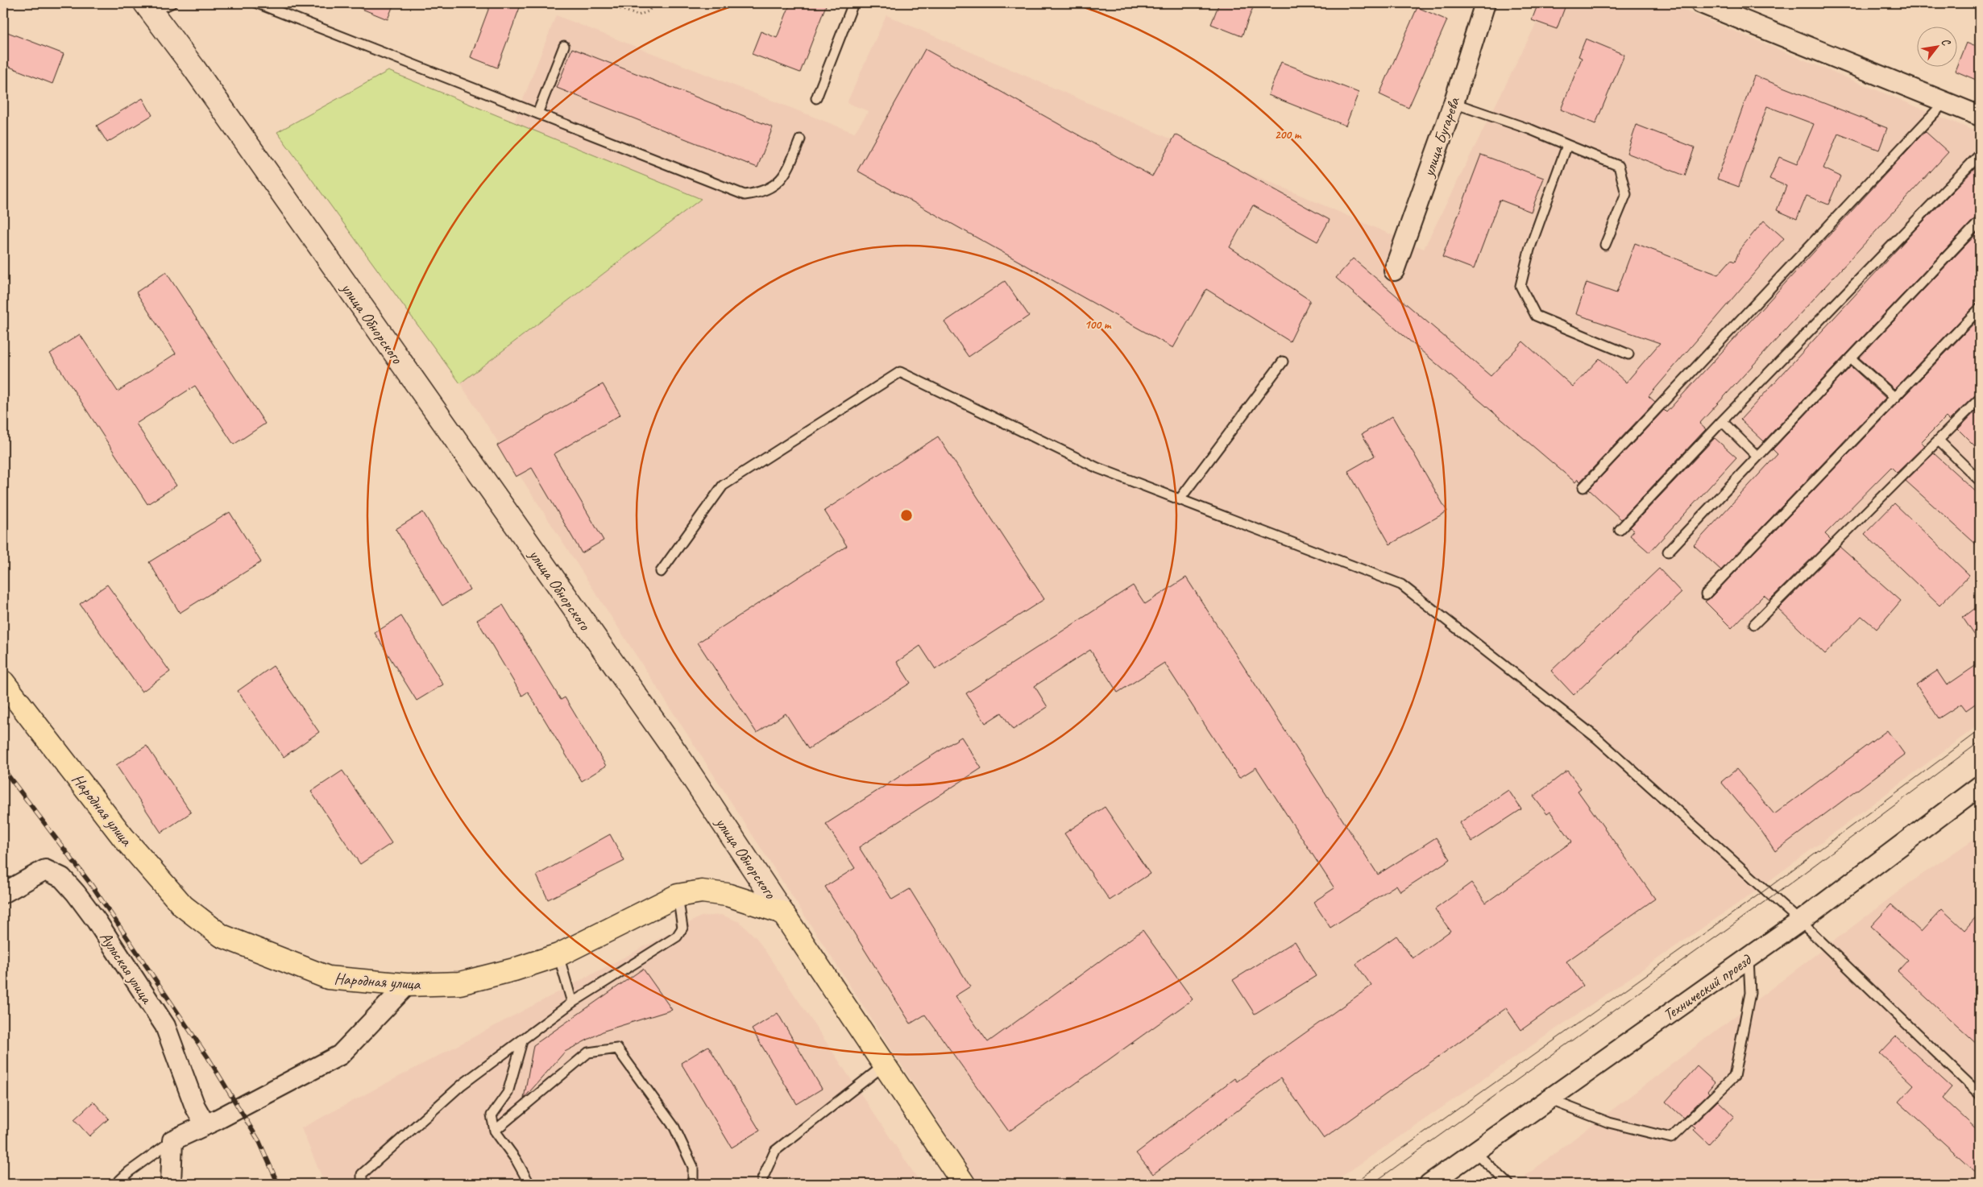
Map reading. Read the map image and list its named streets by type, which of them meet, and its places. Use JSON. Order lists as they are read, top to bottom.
{
  "streets": {
    "main road": ["улица Обнорского", "Народная улица"],
    "street": ["улица Бугарева", "Аульская улица", "Технический проезд"]
  },
  "crossings": [
    ["улица Обнорского", "Народная улица"]
  ],
  "north": "top right",
  "rings": ["200 m", "100 m"]
}
